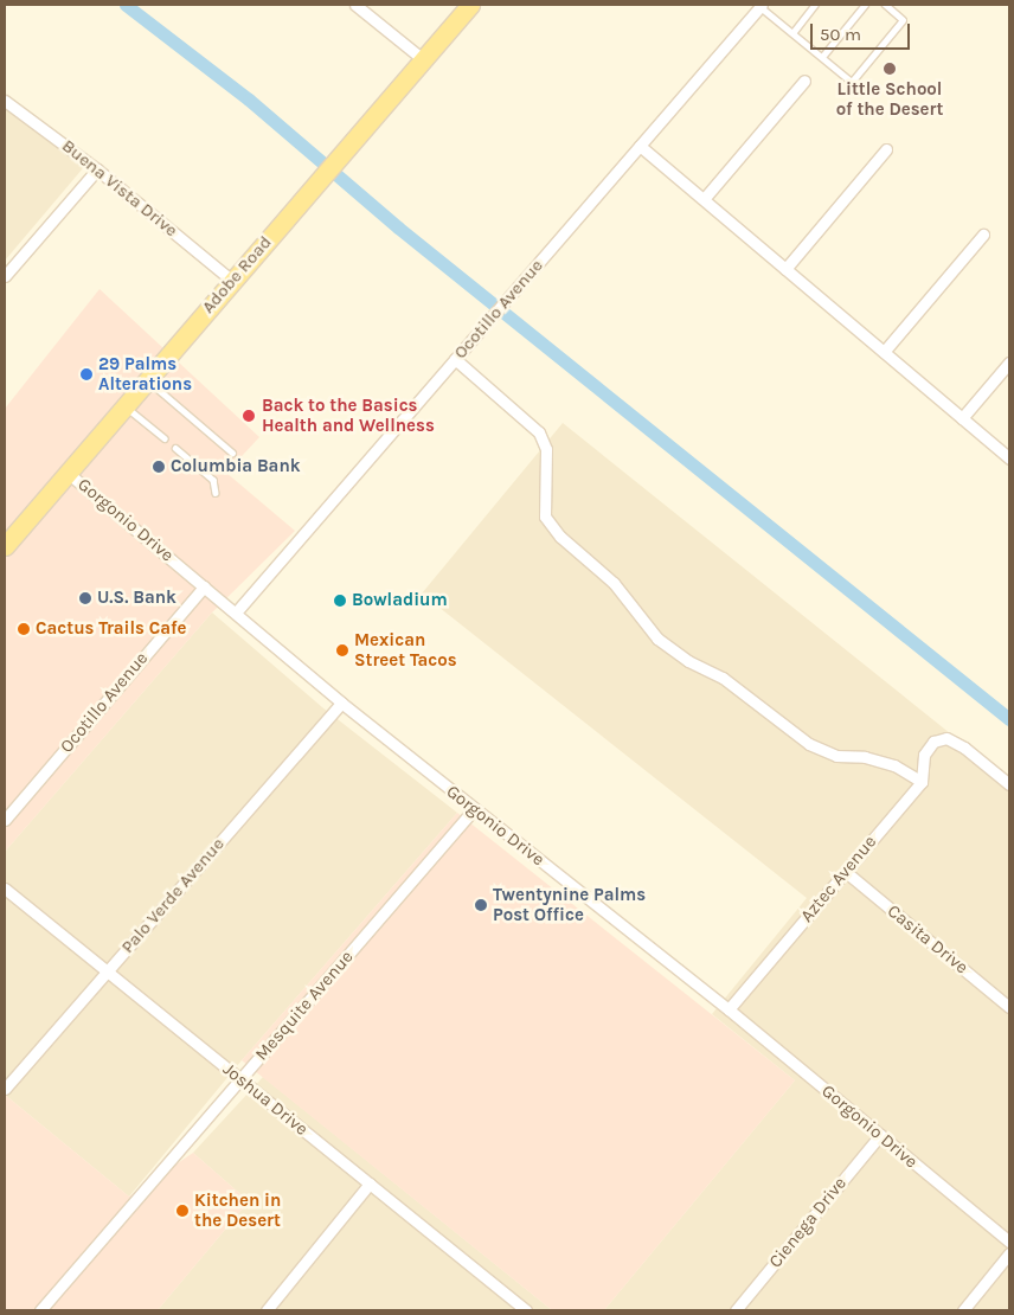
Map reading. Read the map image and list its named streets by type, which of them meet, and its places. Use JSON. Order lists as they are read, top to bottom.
{
  "streets": {
    "main road": ["Adobe Road"],
    "street": [
      "Buena Vista Drive",
      "Ocotillo Avenue",
      "Gorgonio Drive",
      "Aztec Avenue",
      "Palo Verde Avenue",
      "Casita Drive",
      "Mesquite Avenue",
      "Joshua Drive",
      "Cienega Drive"
    ]
  },
  "crossings": [
    ["Buena Vista Drive", "Adobe Road"],
    ["Adobe Road", "Gorgonio Drive"],
    ["Ocotillo Avenue", "Gorgonio Drive"],
    ["Gorgonio Drive", "Aztec Avenue"],
    ["Gorgonio Drive", "Palo Verde Avenue"],
    ["Gorgonio Drive", "Mesquite Avenue"],
    ["Gorgonio Drive", "Cienega Drive"],
    ["Aztec Avenue", "Casita Drive"],
    ["Palo Verde Avenue", "Joshua Drive"],
    ["Mesquite Avenue", "Joshua Drive"]
  ],
  "places": [
    "Little School of the Desert",
    "29 Palms Alterations",
    "Back to the Basics Health and Wellness",
    "Columbia Bank",
    "U.S. Bank",
    "Bowladium",
    "Cactus Trails Cafe",
    "Mexican Street Tacos",
    "Twentynine Palms Post Office",
    "Kitchen in the Desert"
  ],
  "scale_bar": "50 m"
}
